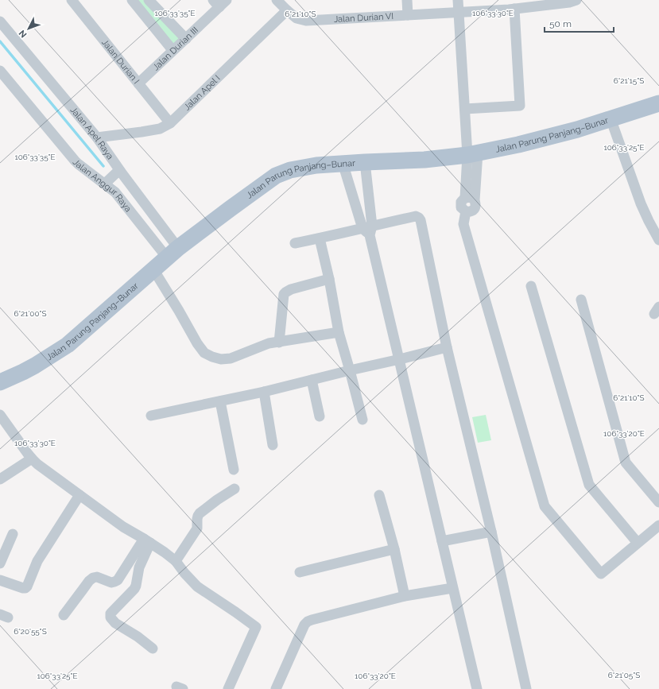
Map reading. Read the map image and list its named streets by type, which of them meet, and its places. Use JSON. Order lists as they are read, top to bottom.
{
  "streets": {
    "main road": ["Jalan Parung Panjang–Bunar"],
    "street": [
      "Jalan Durian VI",
      "Jalan Durian III",
      "Jalan Durian I",
      "Jalan Apel I",
      "Jalan Apel Raya",
      "Jalan Anggur Raya"
    ]
  },
  "crossings": [
    ["Jalan Durian VI", "Jalan Apel I"],
    ["Jalan Durian III", "Jalan Durian I"],
    ["Jalan Durian I", "Jalan Apel I"],
    ["Jalan Apel I", "Jalan Apel Raya"],
    ["Jalan Apel Raya", "Jalan Parung Panjang–Bunar"],
    ["Jalan Apel Raya", "Jalan Anggur Raya"],
    ["Jalan Parung Panjang–Bunar", "Jalan Anggur Raya"]
  ],
  "scale_bar": "50 m",
  "north": "bottom left",
  "coordinates": [
    "106°33'35\"E",
    "106°33'30\"E",
    "6°21'10\"S",
    "6°21'15\"S",
    "106°33'25\"E",
    "6°21'00\"S",
    "106°33'20\"E",
    "6°20'55\"S",
    "6°21'05\"S"
  ]
}
